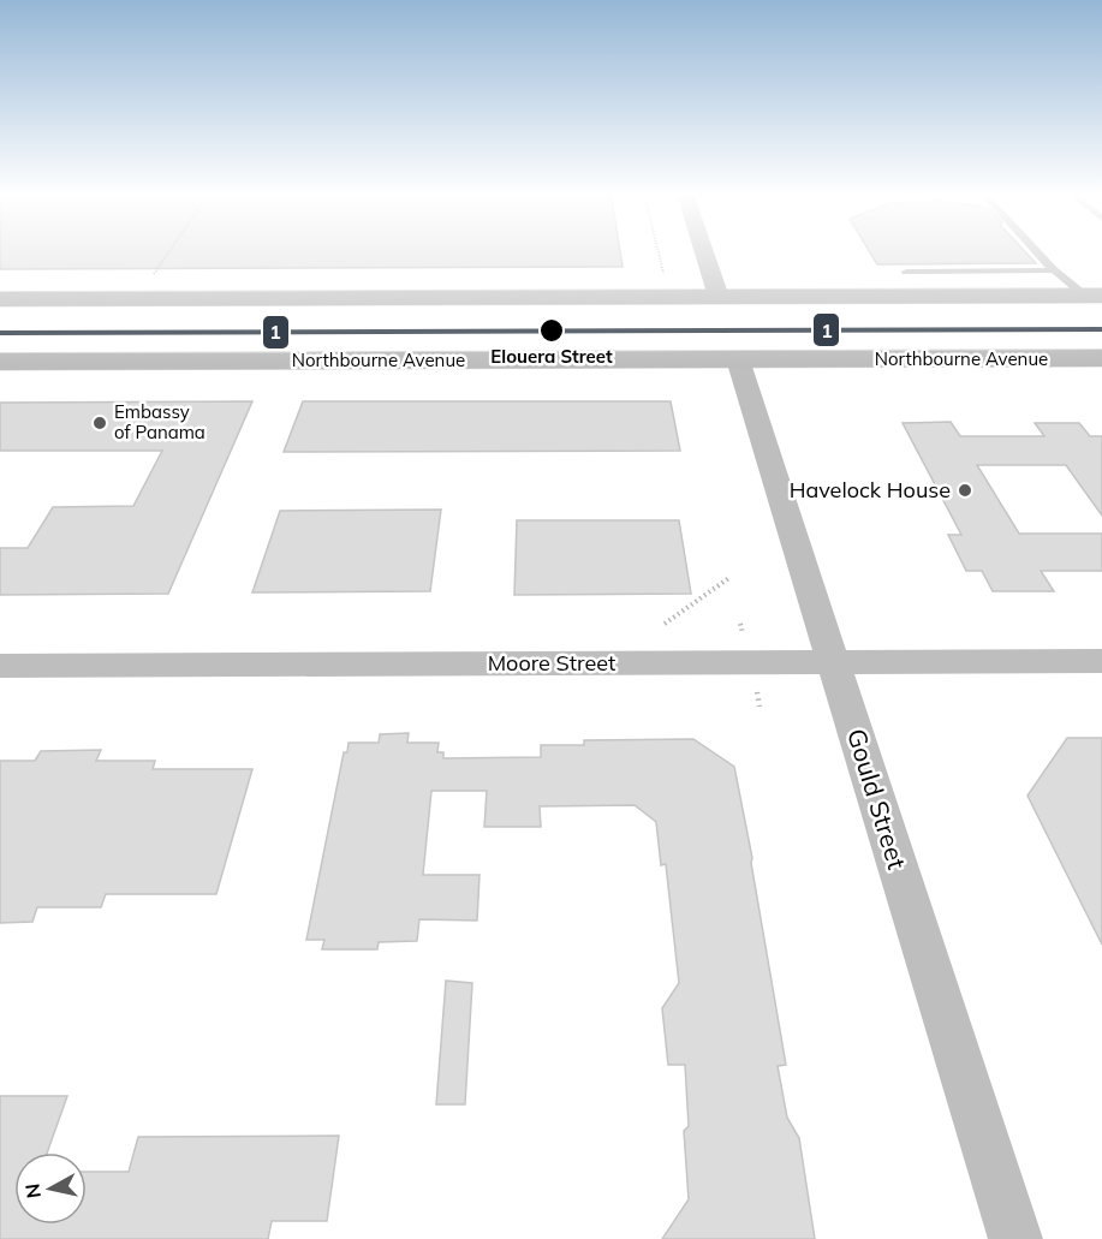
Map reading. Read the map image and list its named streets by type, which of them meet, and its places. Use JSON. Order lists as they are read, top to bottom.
{
  "streets": {
    "highway": ["Northbourne Avenue"],
    "street": ["Moore Street", "Gould Street"]
  },
  "crossings": [
    ["Northbourne Avenue", "Gould Street"],
    ["Moore Street", "Gould Street"]
  ],
  "places": ["Elouera Street", "Embassy of Panama", "Havelock House"],
  "lines": ["transit line 1"],
  "north": "left"
}
